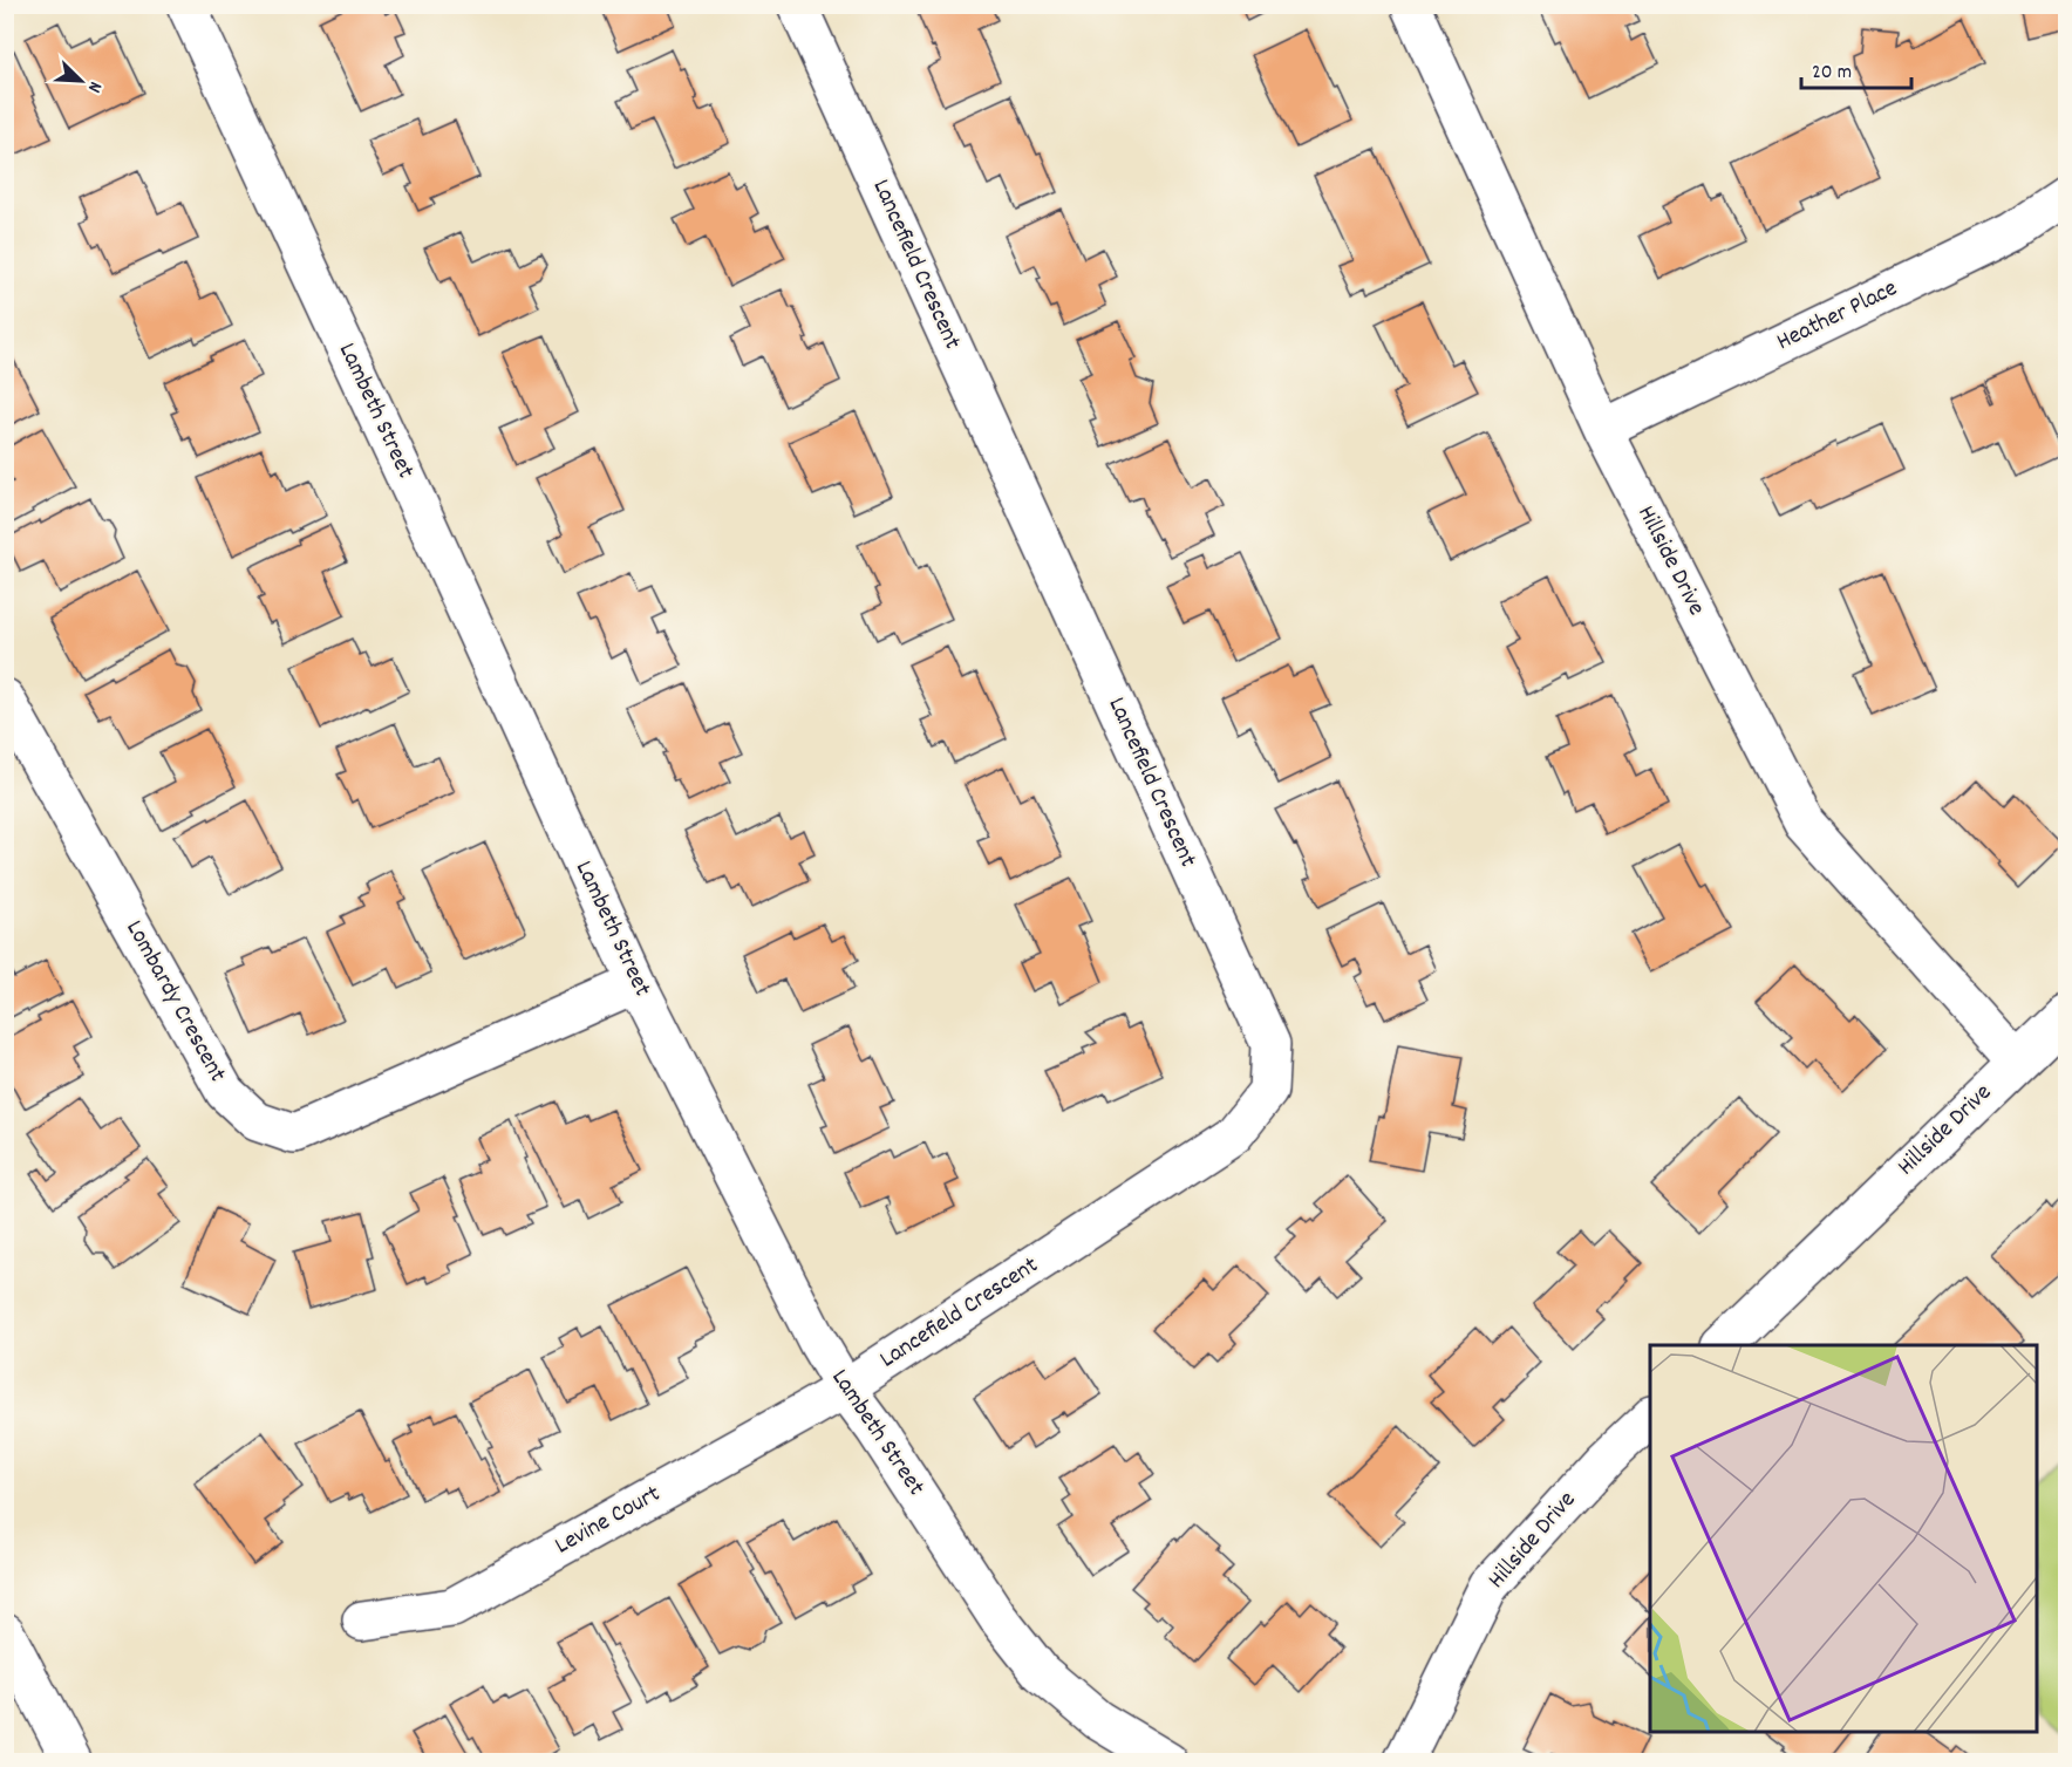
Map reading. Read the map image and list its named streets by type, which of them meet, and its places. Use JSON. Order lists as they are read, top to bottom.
{
  "streets": {
    "street": [
      "Lancefield Crescent",
      "Heather Place",
      "Lambeth Street",
      "Hillside Drive",
      "Lombardy Crescent",
      "Levine Court"
    ]
  },
  "crossings": [
    ["Lancefield Crescent", "Lambeth Street"],
    ["Lancefield Crescent", "Levine Court"],
    ["Heather Place", "Hillside Drive"],
    ["Lambeth Street", "Lombardy Crescent"],
    ["Lambeth Street", "Levine Court"]
  ],
  "scale_bar": "20 m",
  "north": "bottom right"
}
